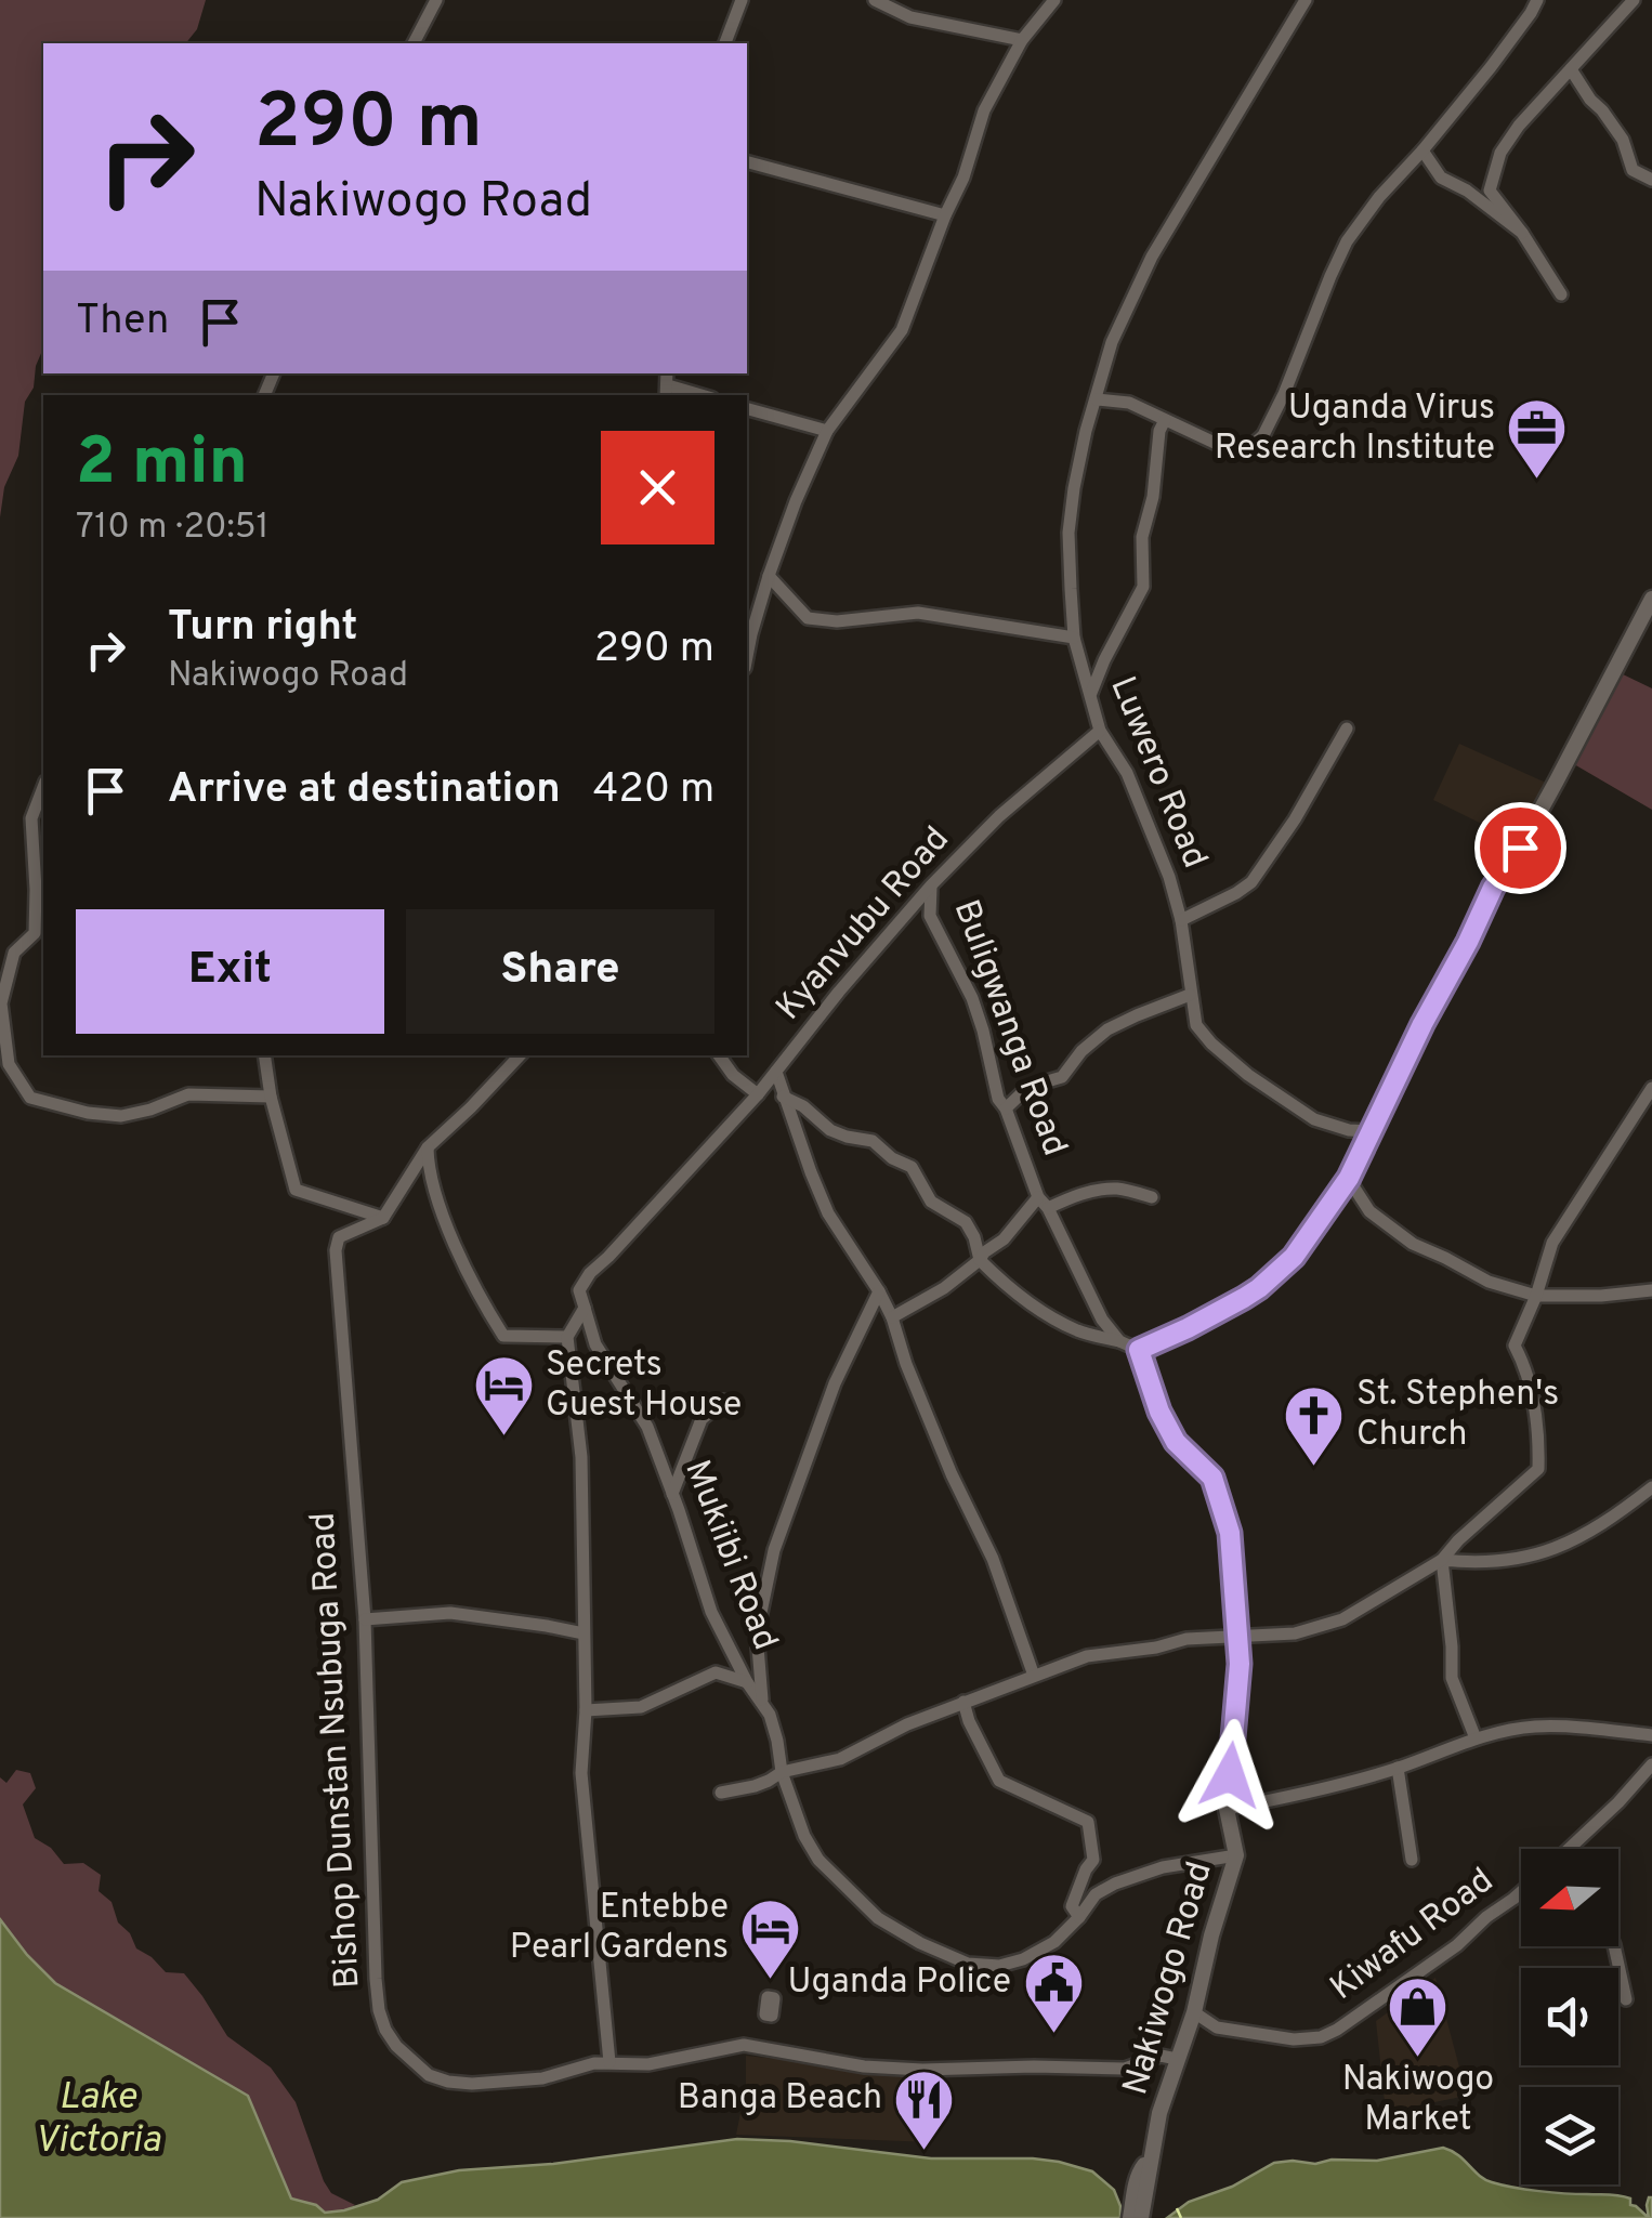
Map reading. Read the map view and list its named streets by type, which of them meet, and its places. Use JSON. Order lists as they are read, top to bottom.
{
  "streets": {
    "street": [
      "Luwero Road",
      "Kyanvubu Road",
      "Buligwanga Road",
      "Mukiibi Road",
      "Bishop Dunstan Nsubuga Road",
      "Kiwafu Road",
      "Nakiwogo Road"
    ]
  },
  "crossings": [
    ["Luwero Road", "Kyanvubu Road"],
    ["Kyanvubu Road", "Buligwanga Road"],
    ["Kyanvubu Road", "Mukiibi Road"],
    ["Mukiibi Road", "Nakiwogo Road"],
    ["Bishop Dunstan Nsubuga Road", "Nakiwogo Road"],
    ["Kiwafu Road", "Nakiwogo Road"]
  ],
  "water": ["Lake Victoria"],
  "places": {
    "office": ["Uganda Virus Research Institute"],
    "hotel": ["Secrets Guest House", "Entebbe Pearl Gardens"],
    "church": ["St. Stephen's Church"],
    "public building": ["Uganda Police"],
    "shop": ["Nakiwogo Market"],
    "restaurant": ["Banga Beach"]
  },
  "north": "left",
  "page": {
    "turn": ["290 m", "Nakiwogo Road"],
    "then": "Then",
    "heading": ["2 min", "710 m · 20:51"],
    "list": [
      {
        "name": "Turn right",
        "note": "Nakiwogo Road",
        "value": "290 m"
      },
      {
        "name": "Arrive at destination",
        "value": "420 m"
      }
    ],
    "buttons": ["Exit", "Share"]
  }
}
